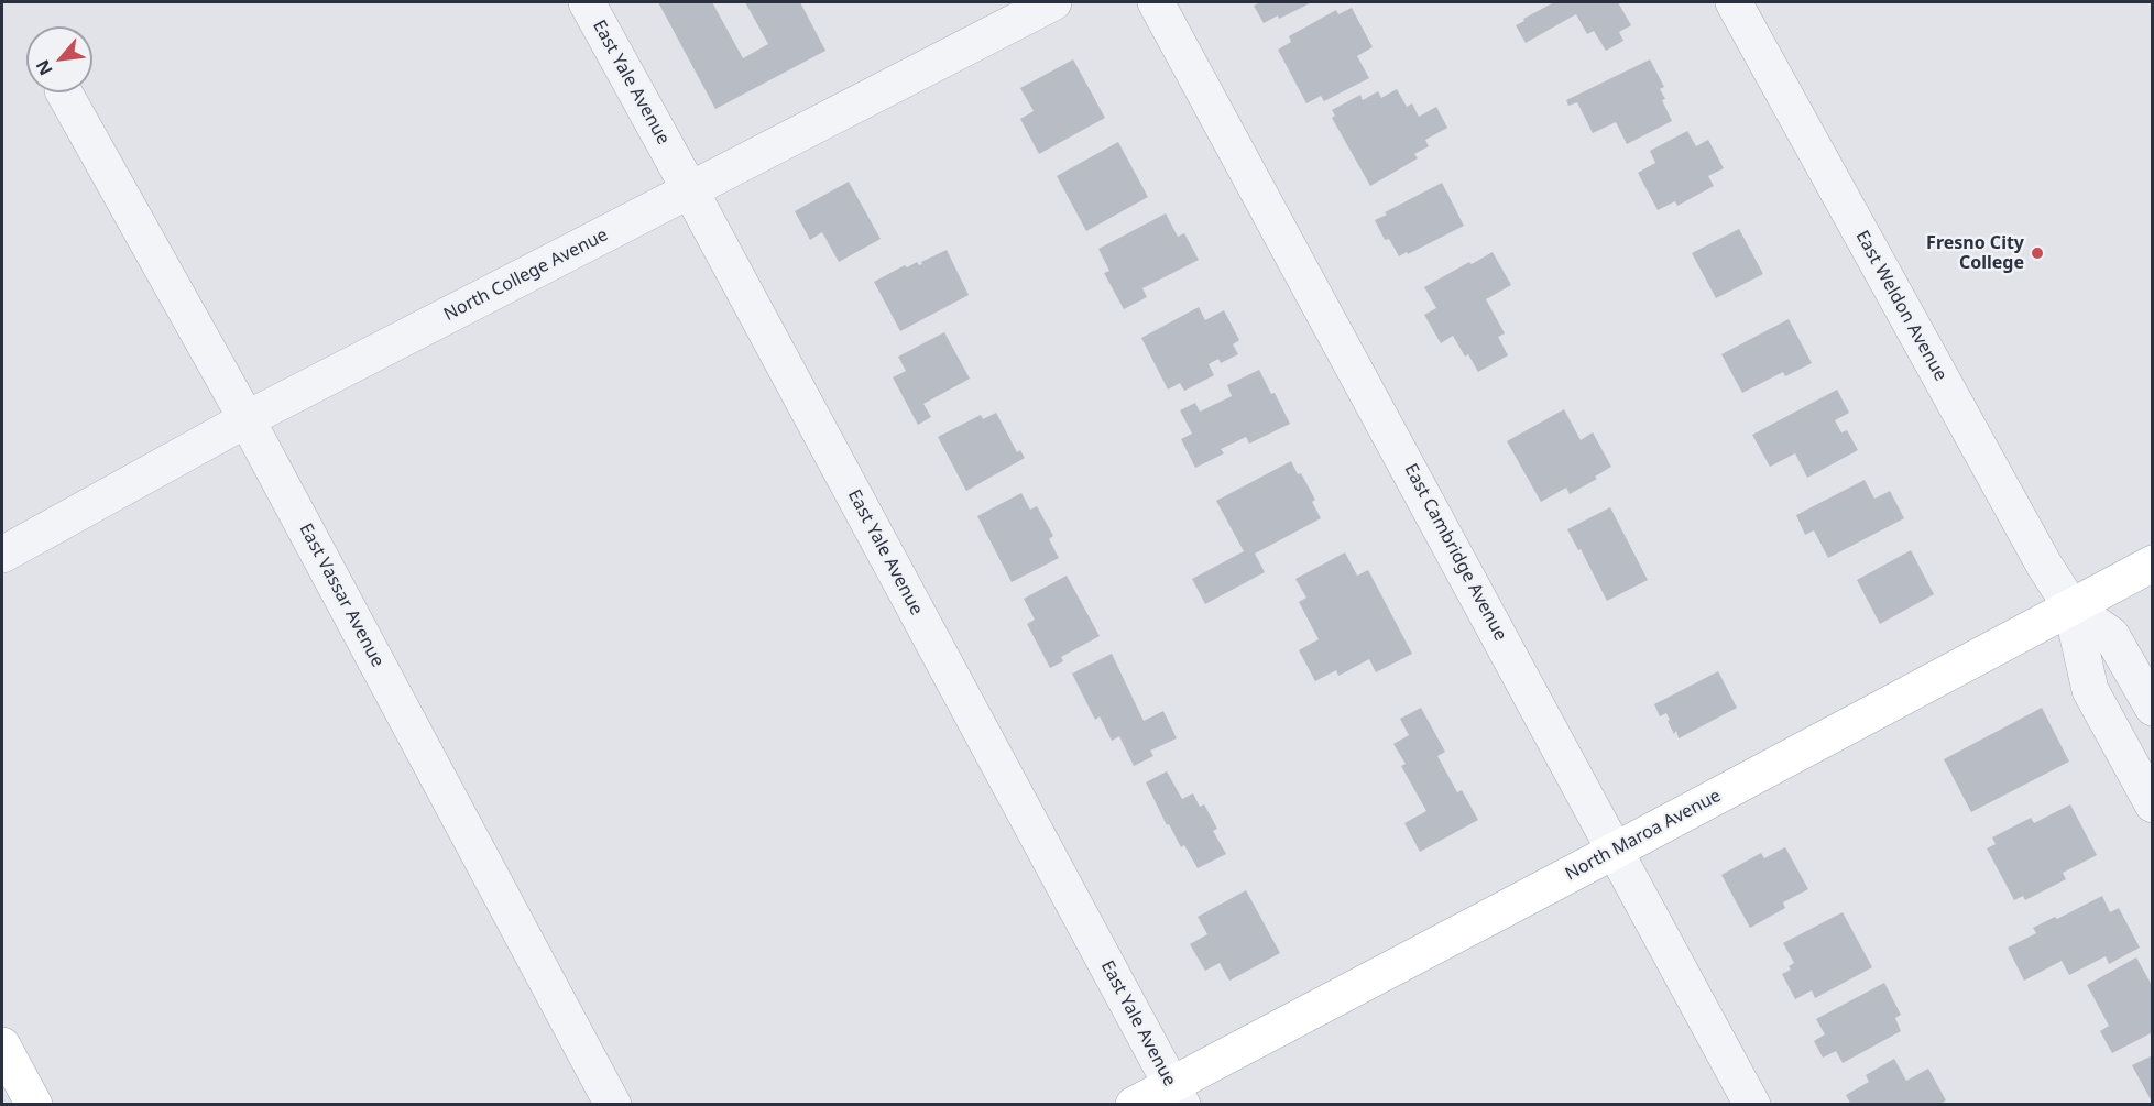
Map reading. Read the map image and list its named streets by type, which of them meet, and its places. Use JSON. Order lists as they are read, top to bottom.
{
  "streets": {
    "main road": ["North Maroa Avenue"],
    "street": [
      "East Yale Avenue",
      "North College Avenue",
      "East Weldon Avenue",
      "East Cambridge Avenue",
      "East Vassar Avenue"
    ]
  },
  "crossings": [
    ["East Yale Avenue", "North College Avenue"],
    ["East Yale Avenue", "North Maroa Avenue"],
    ["North College Avenue", "East Vassar Avenue"],
    ["East Weldon Avenue", "North Maroa Avenue"],
    ["East Cambridge Avenue", "North Maroa Avenue"]
  ],
  "places": ["Fresno City College"],
  "north": "bottom left"
}
